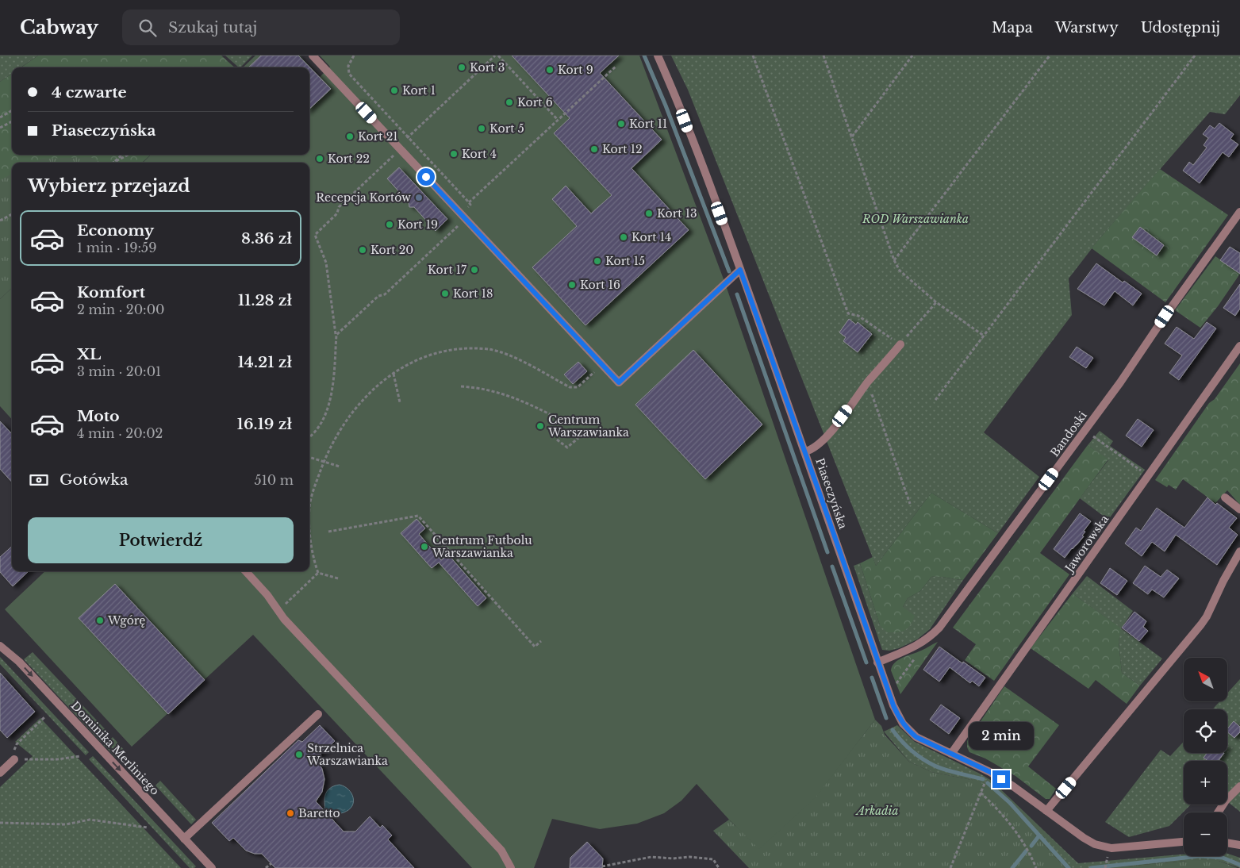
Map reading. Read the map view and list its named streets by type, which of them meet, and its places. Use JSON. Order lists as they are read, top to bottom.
{
  "streets": {
    "street": [
      "Bandoski",
      "Piaseczyńska",
      "Jaworowska",
      "Dominika Merliniego"
    ]
  },
  "crossings": [
    ["Bandoski", "Piaseczyńska"],
    ["Piaseczyńska", "Jaworowska"]
  ],
  "one_way": ["Dominika Merliniego"],
  "parks": ["ROD Warszawianka", "Arkadia"],
  "places": [
    "Kort 3",
    "Kort 9",
    "Kort 1",
    "Kort 6",
    "Kort 11",
    "Kort 5",
    "Kort 21",
    "Kort 12",
    "Kort 4",
    "Kort 22",
    "Recepcja Kortów",
    "Kort 13",
    "Kort 19",
    "Kort 14",
    "Kort 20",
    "Kort 15",
    "Kort 17",
    "Kort 16",
    "Kort 18",
    "Centrum Warszawianka",
    "Centrum Futbolu Warszawianka",
    "Wgórę",
    "Strzelnica Warszawianka",
    "Baretto"
  ],
  "north": "top left",
  "page": {
    "header": "Cabway",
    "search": "Szukaj tutaj",
    "nav": ["Mapa", "Warstwy", "Udostępnij"],
    "banner": ["4 czwarte", "Piaseczyńska"],
    "heading": "Wybierz przejazd",
    "list": [
      {
        "name": "Economy",
        "note": "1 min · 19:59",
        "value": "8.36 zł"
      },
      {
        "name": "Komfort",
        "note": "2 min · 20:00",
        "value": "11.28 zł"
      },
      {
        "name": "XL",
        "note": "3 min · 20:01",
        "value": "14.21 zł"
      },
      {
        "name": "Moto",
        "note": "4 min · 20:02",
        "value": "16.19 zł"
      }
    ],
    "pay": ["Gotówka", "510 m"],
    "buttons": "Potwierdź",
    "map_buttons": ["+", "−"],
    "bubble": "2 min"
  }
}
